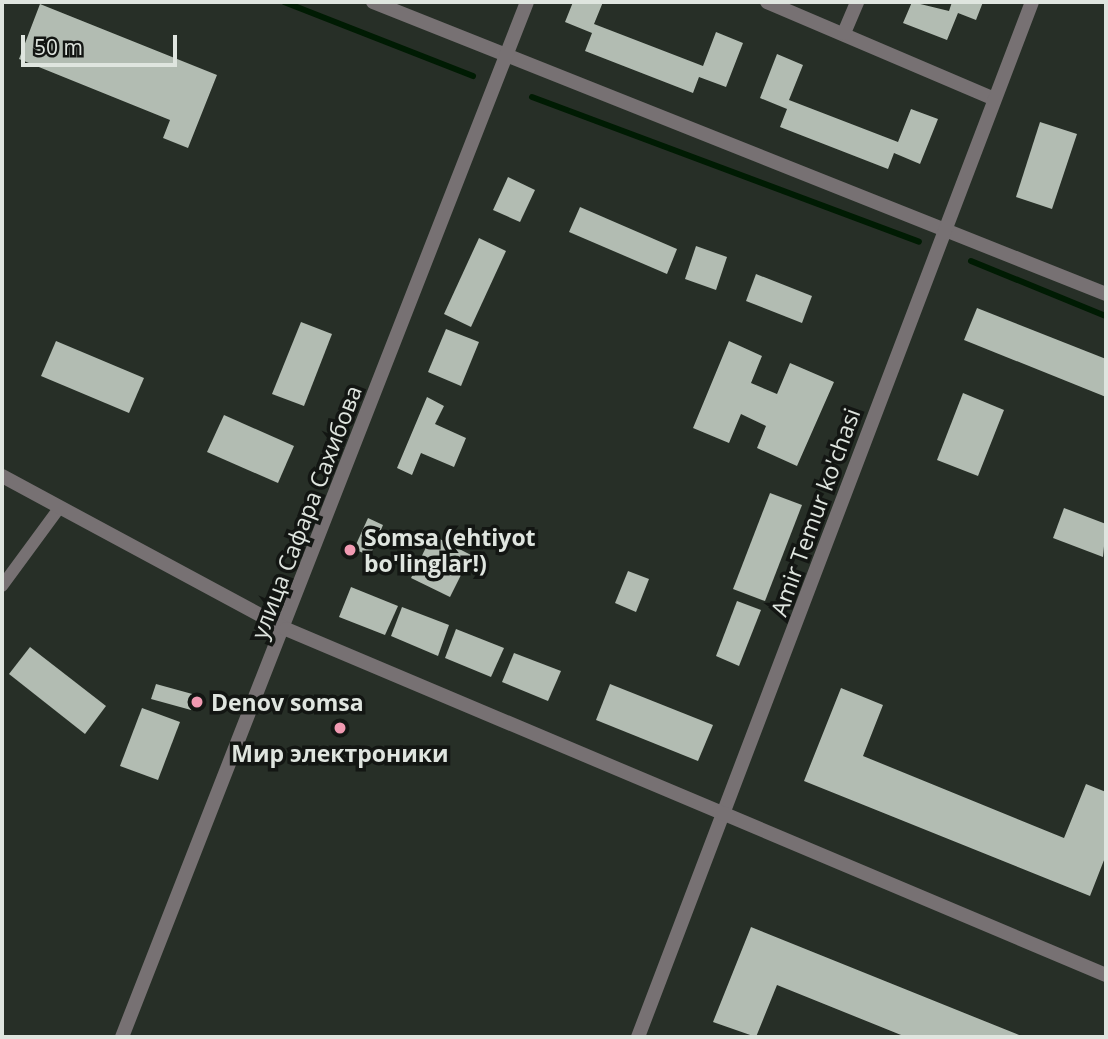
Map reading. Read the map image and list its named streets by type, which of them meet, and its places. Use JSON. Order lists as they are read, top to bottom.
{
  "streets": {
    "street": ["улица Сафара Сахибова", "Amir Temur ko'chasi"]
  },
  "places": ["Somsa (ehtiyot bo'linglar!)", "Denov somsa", "Мир электроники"],
  "scale_bar": "50 m"
}
